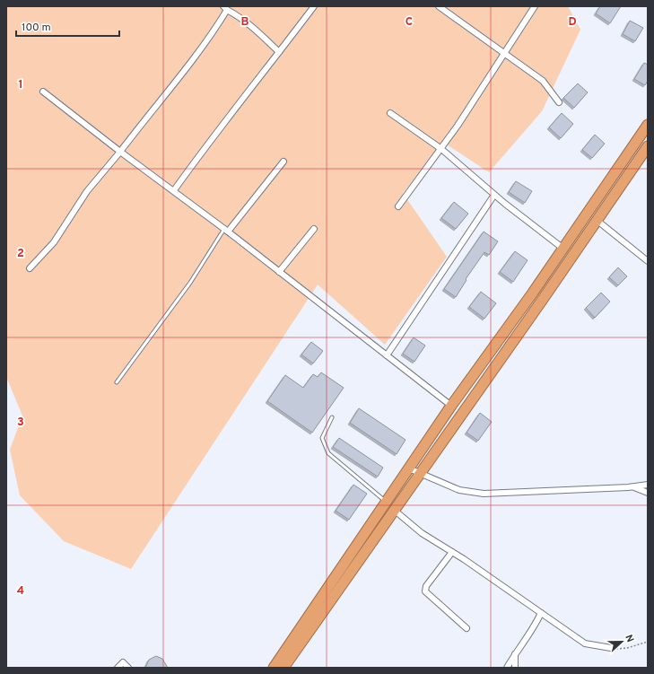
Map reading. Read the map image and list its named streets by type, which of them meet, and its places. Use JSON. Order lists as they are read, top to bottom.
{
  "scale_bar": "100 m",
  "north": "right",
  "grid": {
    "columns": ["B", "C", "D"],
    "rows": [
      "1",
      "2",
      "3",
      "4"
    ]
  }
}
